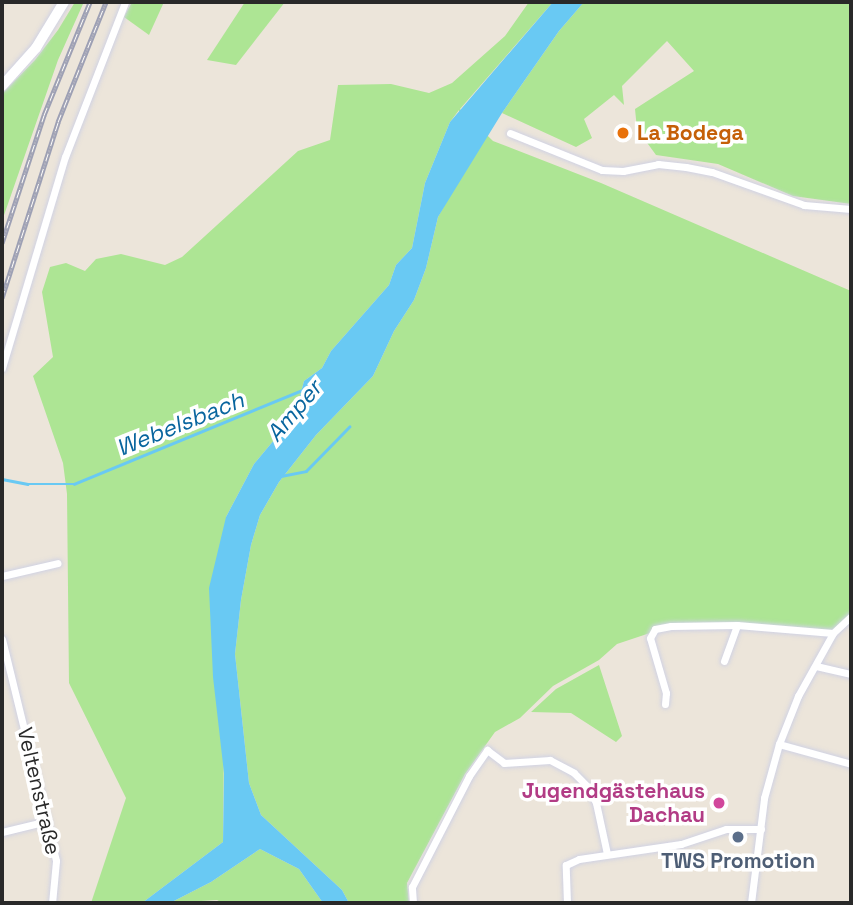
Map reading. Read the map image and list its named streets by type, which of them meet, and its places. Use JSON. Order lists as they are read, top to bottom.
{
  "streets": {
    "street": ["Veltenstraße"]
  },
  "water": ["Amper", "Webelsbach"],
  "places": ["La Bodega", "Jugendgästehaus Dachau", "TWS Promotion"]
}
